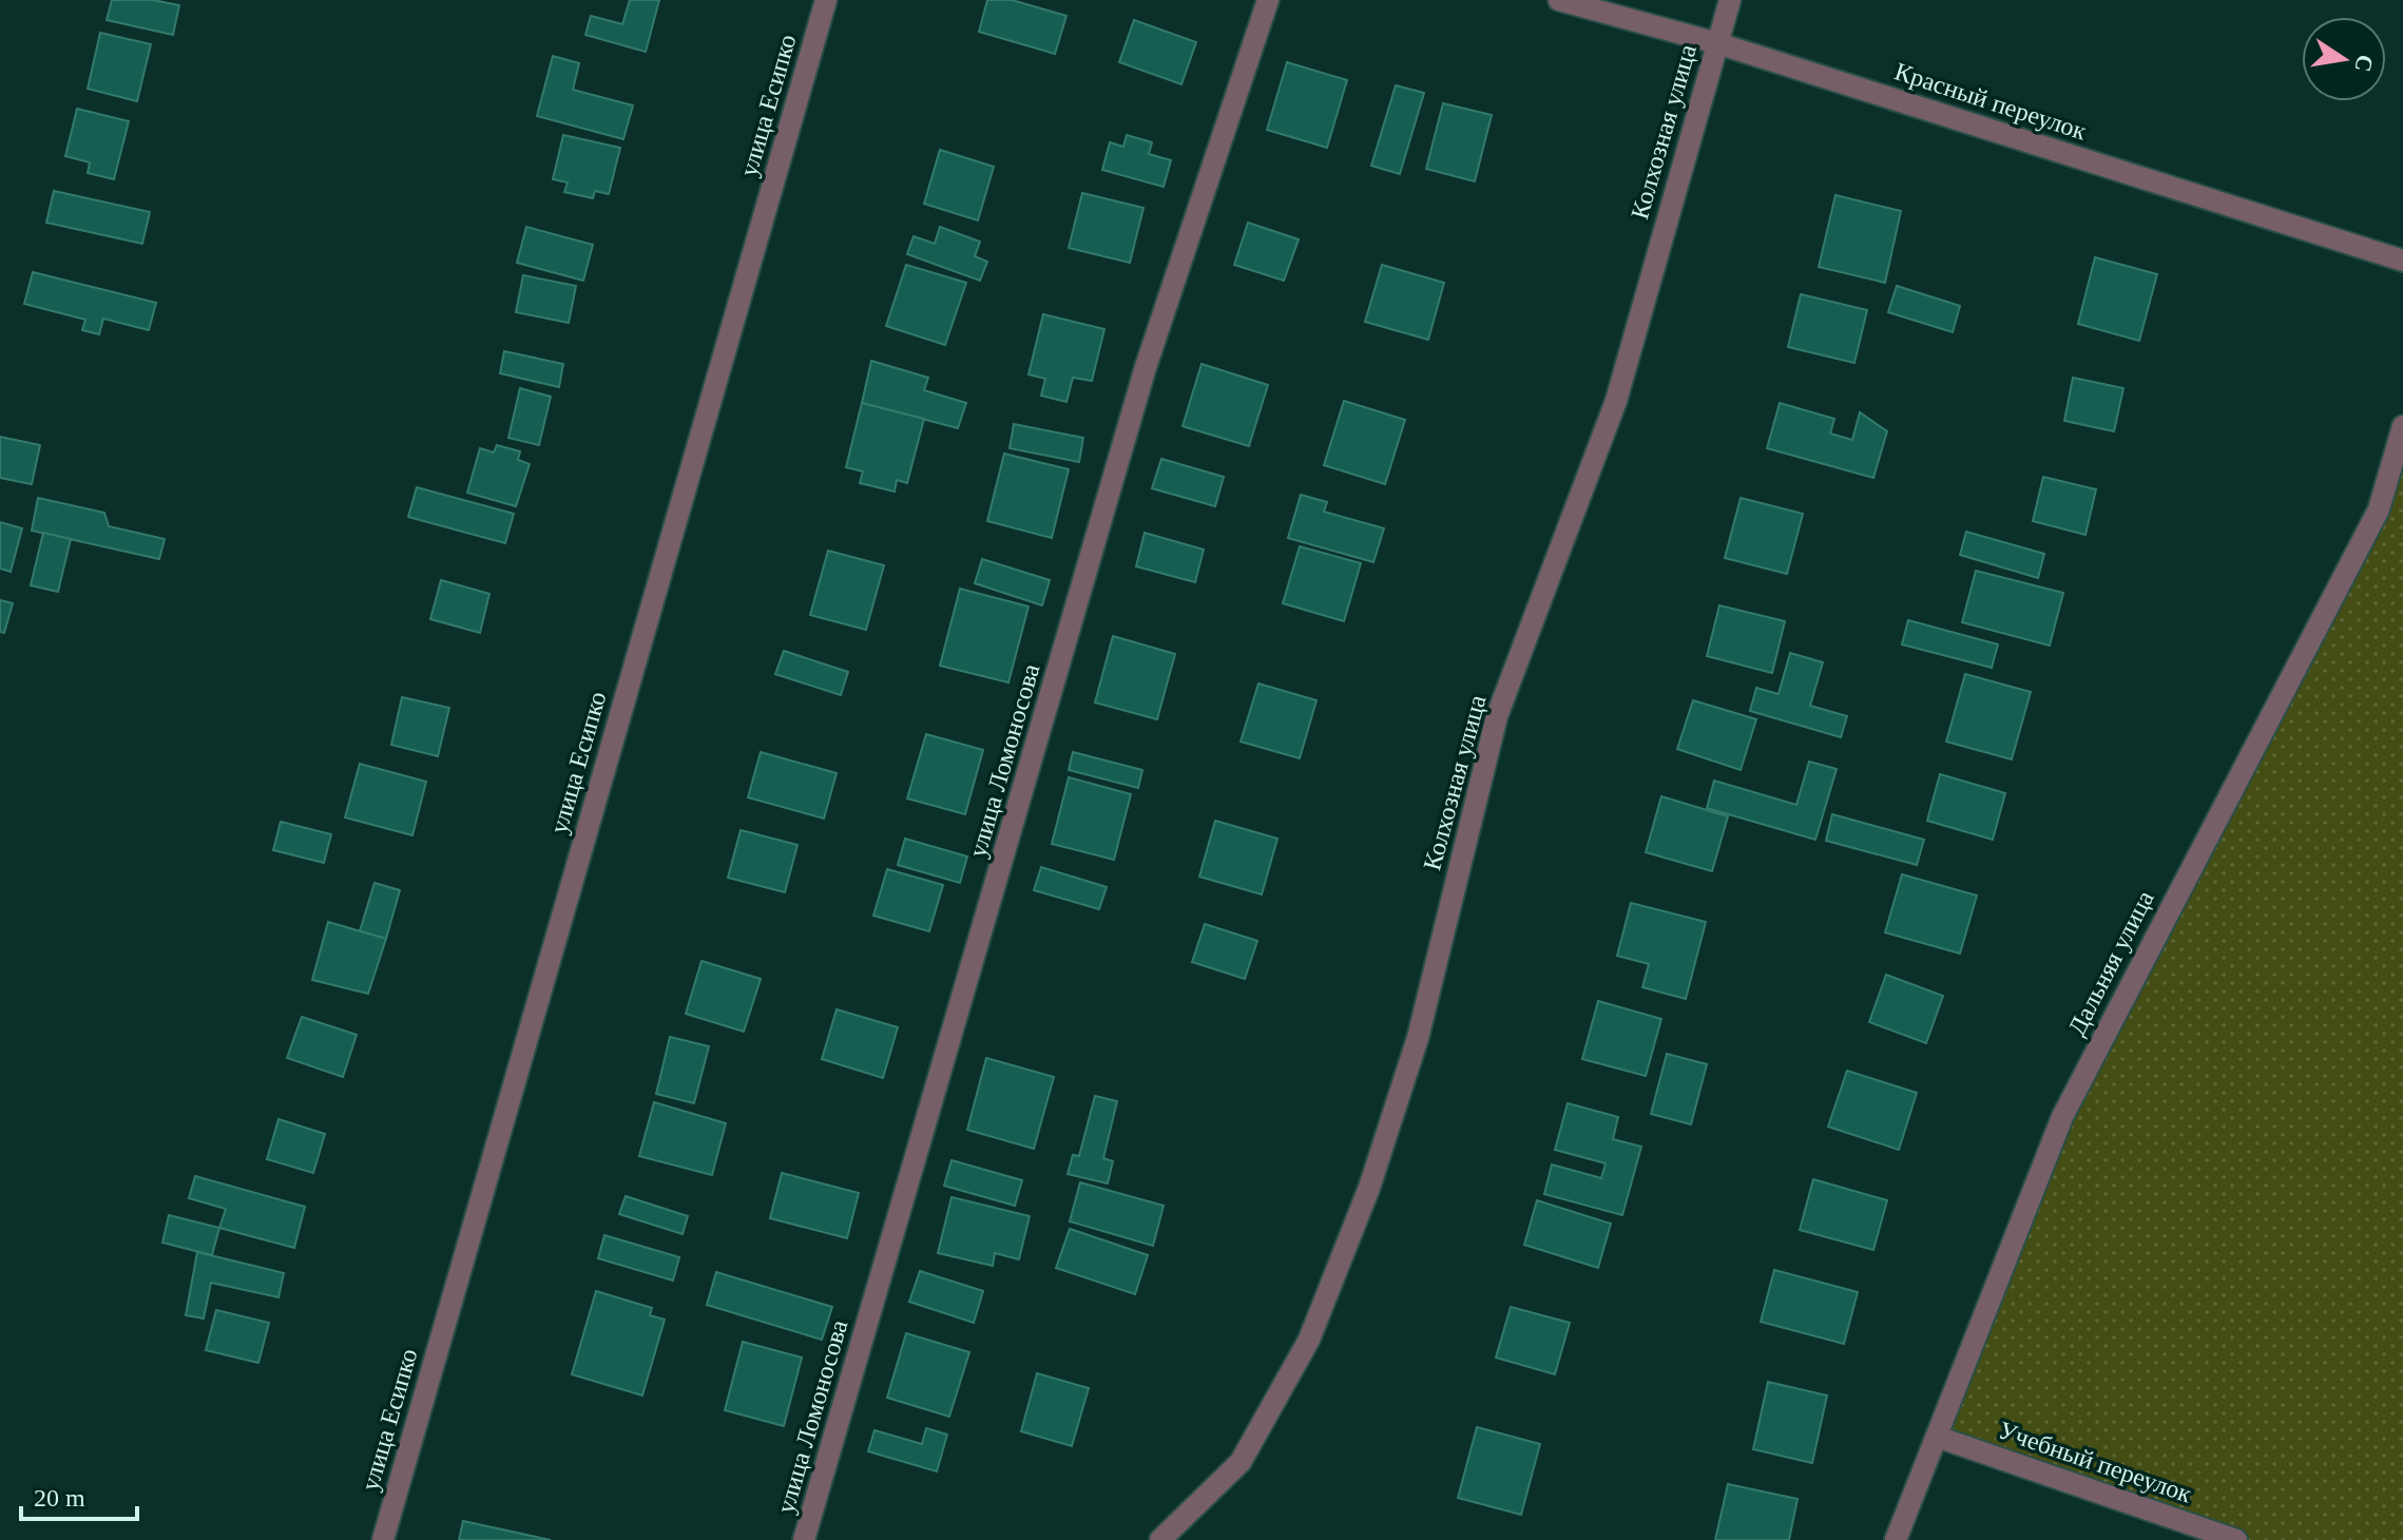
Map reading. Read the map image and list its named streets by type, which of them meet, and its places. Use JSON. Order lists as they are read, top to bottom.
{
  "streets": {
    "street": [
      "Красный переулок",
      "улица Есипко",
      "Колхозная улица",
      "улица Ломоносова",
      "Дальняя улица",
      "Учебный переулок"
    ]
  },
  "crossings": [
    ["Красный переулок", "Колхозная улица"],
    ["Дальняя улица", "Учебный переулок"]
  ],
  "scale_bar": "20 m",
  "north": "right"
}
